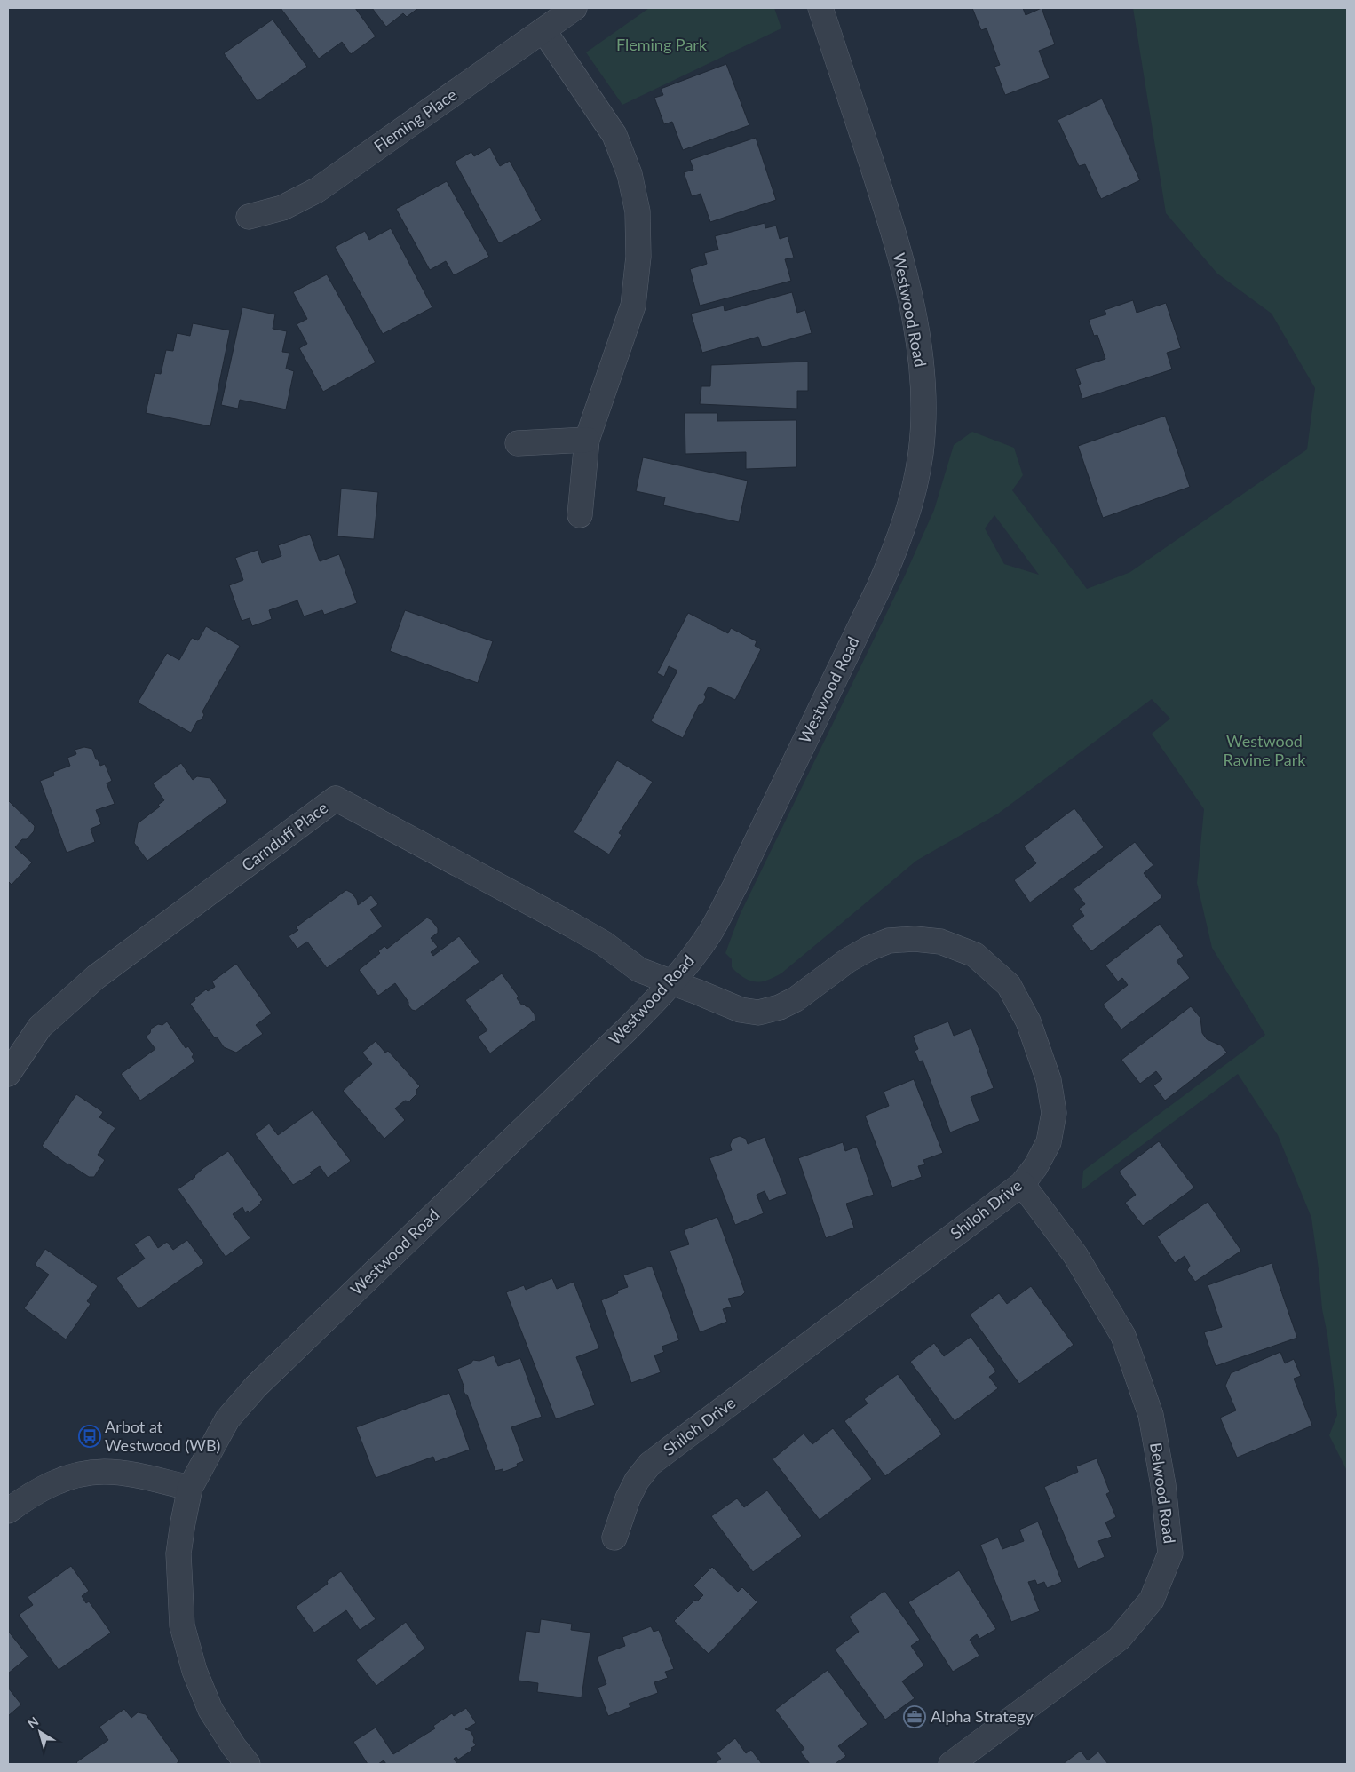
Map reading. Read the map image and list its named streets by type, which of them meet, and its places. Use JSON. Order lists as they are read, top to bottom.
{
  "streets": {
    "street": [
      "Fleming Place",
      "Westwood Road",
      "Carnduff Place",
      "Shiloh Drive",
      "Belwood Road"
    ]
  },
  "crossings": [
    ["Westwood Road", "Carnduff Place"],
    ["Westwood Road", "Shiloh Drive"],
    ["Carnduff Place", "Shiloh Drive"],
    ["Shiloh Drive", "Belwood Road"]
  ],
  "parks": ["Fleming Park", "Westwood Ravine Park"],
  "places": {
    "bus stop": ["Arbot at Westwood (WB)"],
    "office": ["Alpha Strategy"]
  },
  "north": "top left"
}
